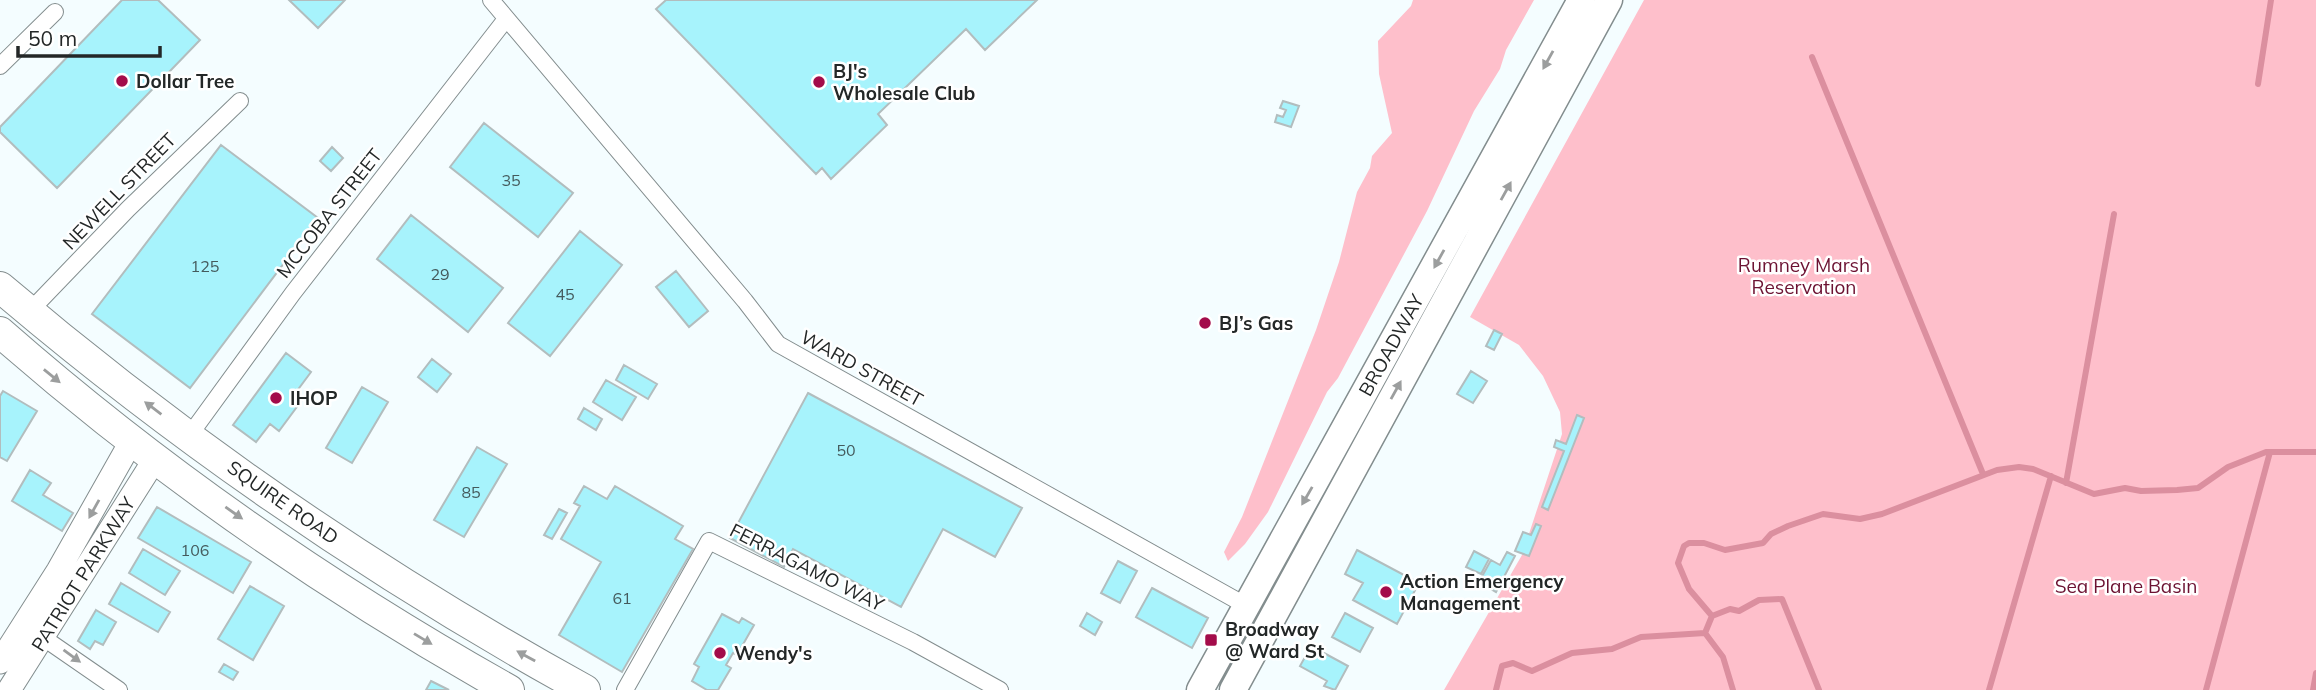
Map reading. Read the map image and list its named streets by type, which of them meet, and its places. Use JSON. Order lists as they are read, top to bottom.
{
  "streets": {
    "highway": ["SQUIRE ROAD"],
    "main road": ["BROADWAY"],
    "street": [
      "NEWELL STREET",
      "MCCOBA STREET",
      "WARD STREET",
      "FERRAGAMO WAY",
      "PATRIOT PARKWAY"
    ]
  },
  "crossings": [
    ["NEWELL STREET", "SQUIRE ROAD"],
    ["MCCOBA STREET", "WARD STREET"],
    ["MCCOBA STREET", "SQUIRE ROAD"],
    ["BROADWAY", "WARD STREET"],
    ["SQUIRE ROAD", "PATRIOT PARKWAY"]
  ],
  "parks": ["Rumney Marsh Reservation", "Sea Plane Basin"],
  "places": {
    "other": [
      "Dollar Tree",
      "BJ's Wholesale Club",
      "BJ’s Gas",
      "IHOP",
      "Action Emergency Management",
      "Wendy's"
    ],
    "transit": ["Broadway @ Ward St"]
  },
  "house_numbers": [
    "35",
    "125",
    "29",
    "45",
    "50",
    "85",
    "106",
    "61"
  ],
  "scale_bar": "50 m"
}
